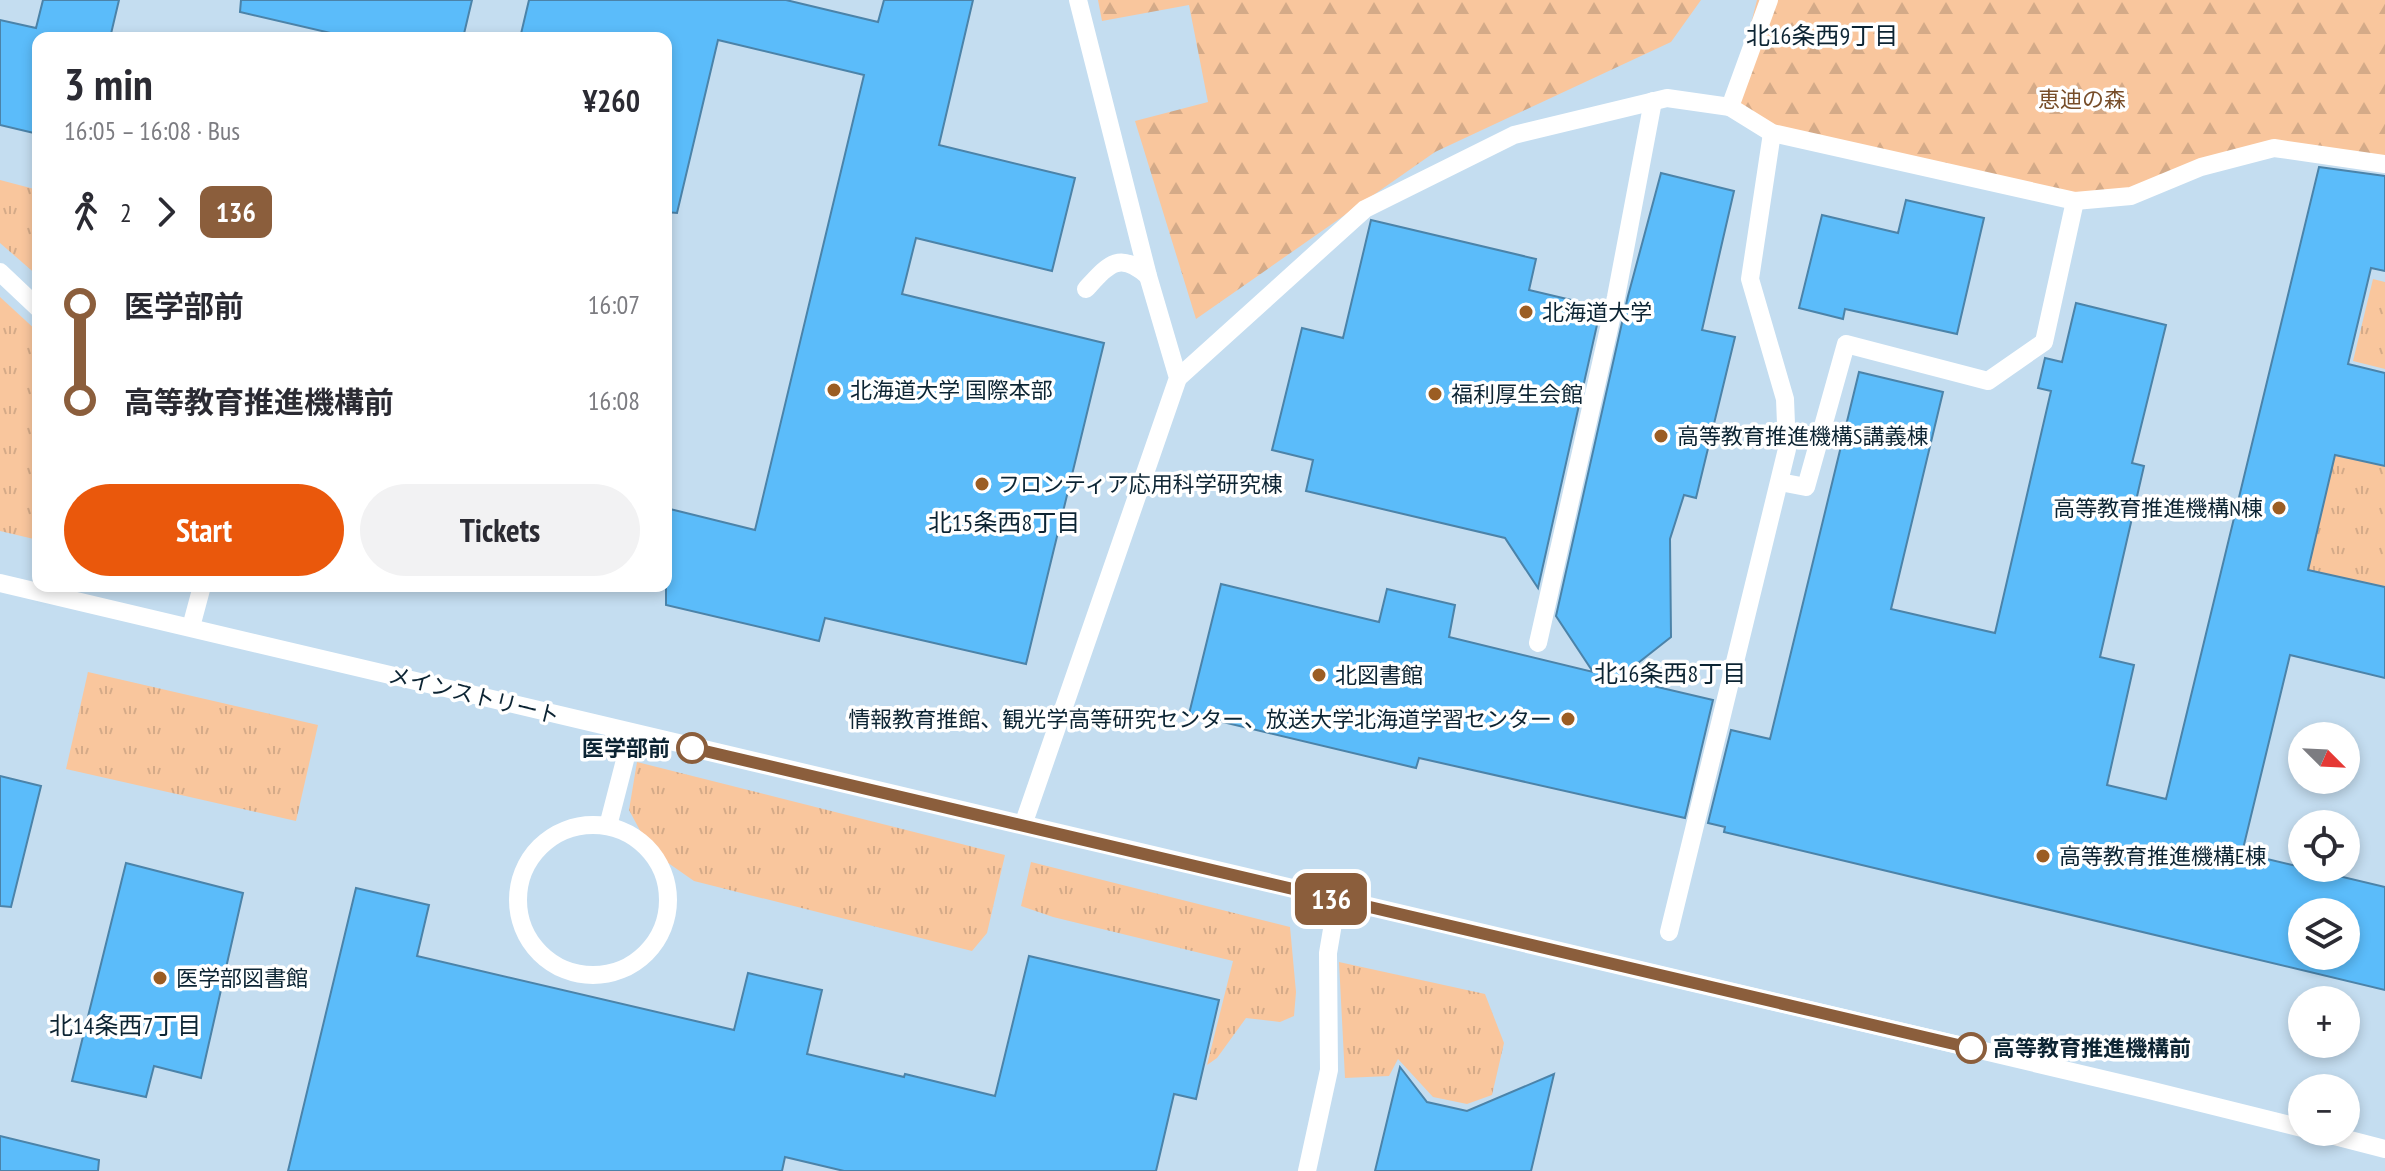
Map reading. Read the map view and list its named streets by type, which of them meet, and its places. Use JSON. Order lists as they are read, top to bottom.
{
  "streets": {
    "lane": ["メインストリート"]
  },
  "districts": [
    "北16条西9丁目",
    "北15条西8丁目",
    "北16条西8丁目",
    "北14条西7丁目"
  ],
  "parks": ["恵迪の森"],
  "places": [
    "北海道大学",
    "北海道大学 国際本部",
    "福利厚生会館",
    "高等教育推進機構S講義棟",
    "フロンティア応用科学研究棟",
    "高等教育推進機構N棟",
    "北図書館",
    "情報教育推館、観光学高等研究センター、放送大学北海道学習センター",
    "医学部前",
    "高等教育推進機構E棟",
    "医学部図書館",
    "高等教育推進機構前"
  ],
  "lines": ["bus line 136"],
  "north": "bottom right",
  "page": {
    "on_map": "136",
    "heading": ["3 min", "16:05 – 16:08 · Bus", "¥260"],
    "legs": ["2", "136"],
    "list": [
      {
        "name": "医学部前",
        "value": "16:07"
      },
      {
        "name": "高等教育推進機構前",
        "value": "16:08"
      }
    ],
    "buttons": ["Start", "Tickets"],
    "map_buttons": ["+", "−"]
  }
}
